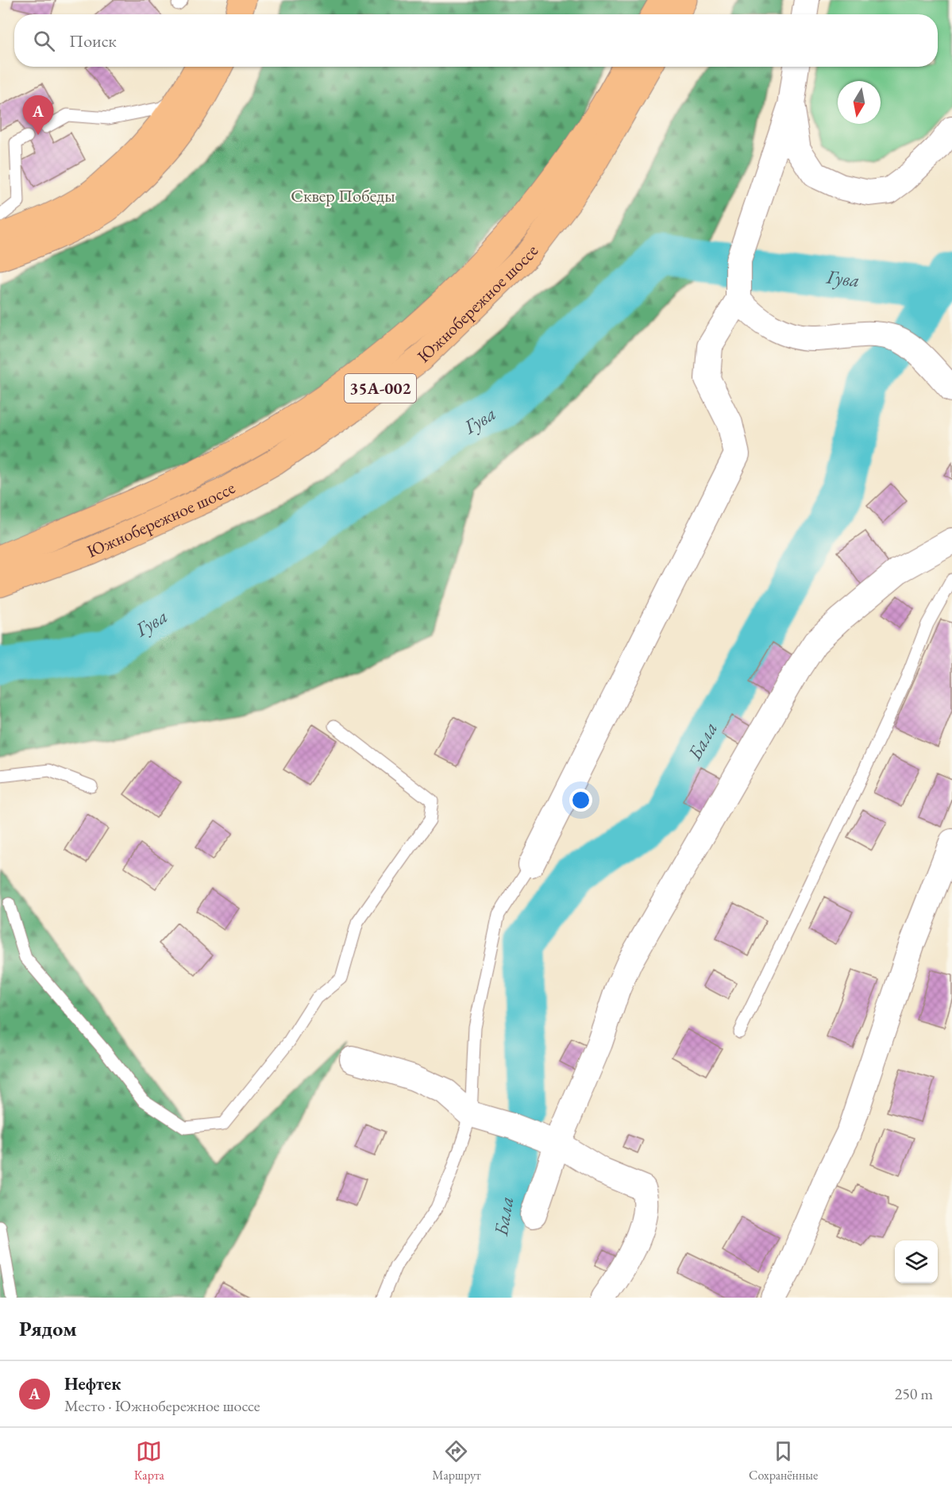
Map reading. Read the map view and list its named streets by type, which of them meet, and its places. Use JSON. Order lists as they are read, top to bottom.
{
  "streets": {
    "highway": ["Южнобережное шоссе", "35А-002"]
  },
  "water": ["Гува", "Бала"],
  "parks": ["Сквер Победы"],
  "north": "bottom",
  "page": {
    "search": "Поиск",
    "pins": "A",
    "heading": "Рядом",
    "list": [
      {
        "mark": "A",
        "name": "Нефтек",
        "note": "Место · Южнобережное шоссе",
        "value": "250 m"
      }
    ],
    "nav": ["Карта", "Маршрут", "Сохранённые"]
  }
}
